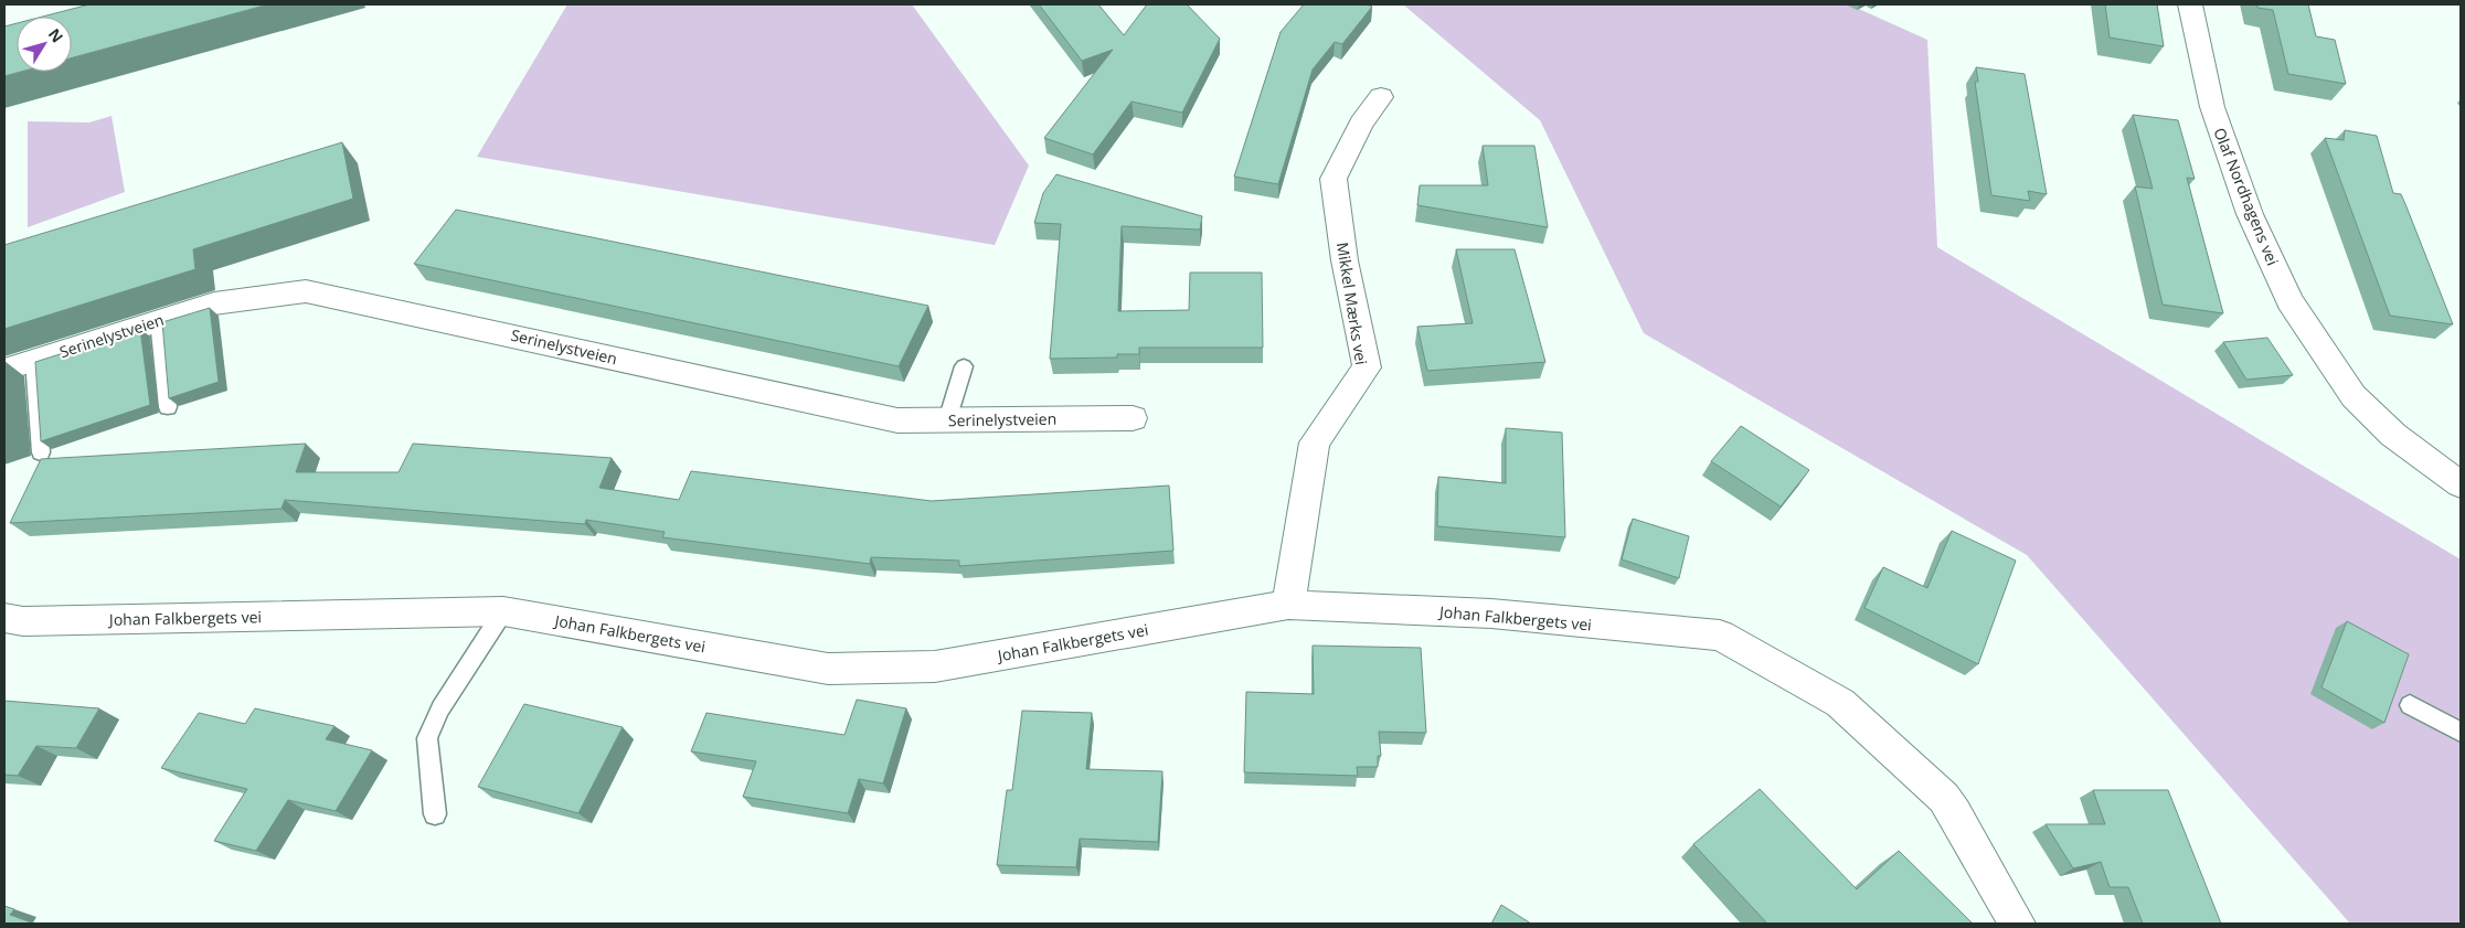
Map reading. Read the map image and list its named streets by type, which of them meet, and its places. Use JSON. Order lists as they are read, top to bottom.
{
  "streets": {
    "street": [
      "Olaf Nordhagens vei",
      "Mikkel Mærks vei",
      "Serinelystveien",
      "Johan Falkbergets vei"
    ]
  },
  "crossings": [
    ["Mikkel Mærks vei", "Johan Falkbergets vei"]
  ],
  "north": "top right"
}
